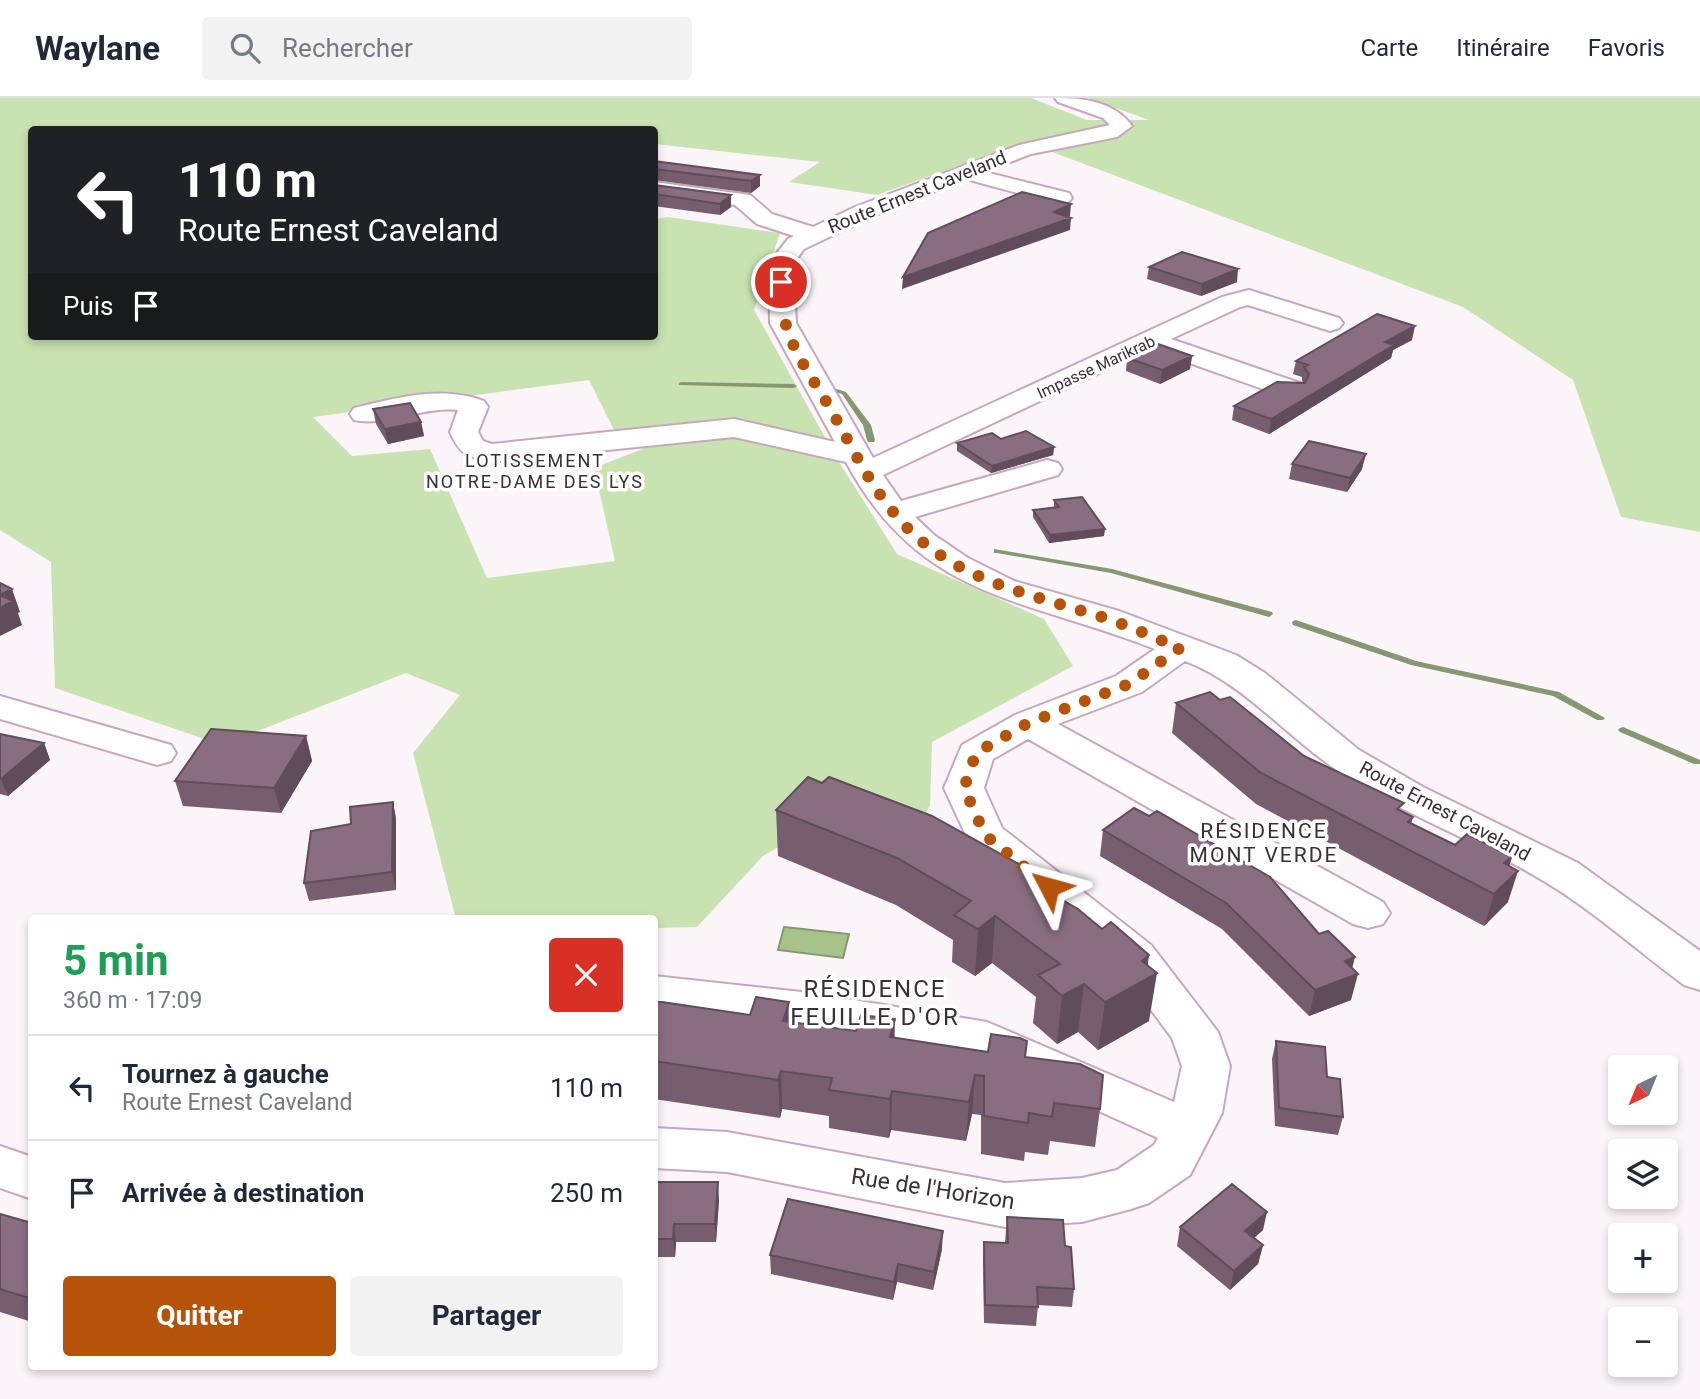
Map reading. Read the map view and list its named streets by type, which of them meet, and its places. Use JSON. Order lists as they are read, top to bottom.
{
  "streets": {
    "street": ["Route Ernest Caveland", "Impasse Marikrab", "Rue de l'Horizon"]
  },
  "crossings": [
    ["Route Ernest Caveland", "Impasse Marikrab"],
    ["Route Ernest Caveland", "Rue de l'Horizon"]
  ],
  "districts": ["LOTISSEMENT NOTRE-DAME DES LYS", "RÉSIDENCE MONT VERDE", "RÉSIDENCE FEUILLE D'OR"],
  "north": "bottom left",
  "page": {
    "header": "Waylane",
    "search": "Rechercher",
    "nav": ["Carte", "Itinéraire", "Favoris"],
    "turn": ["110 m", "Route Ernest Caveland"],
    "then": "Puis",
    "heading": ["5 min", "360 m · 17:09"],
    "list": [
      {
        "name": "Tournez à gauche",
        "note": "Route Ernest Caveland",
        "value": "110 m"
      },
      {
        "name": "Arrivée à destination",
        "value": "250 m"
      }
    ],
    "map_buttons": ["+", "−"],
    "buttons": ["Quitter", "Partager"]
  }
}
